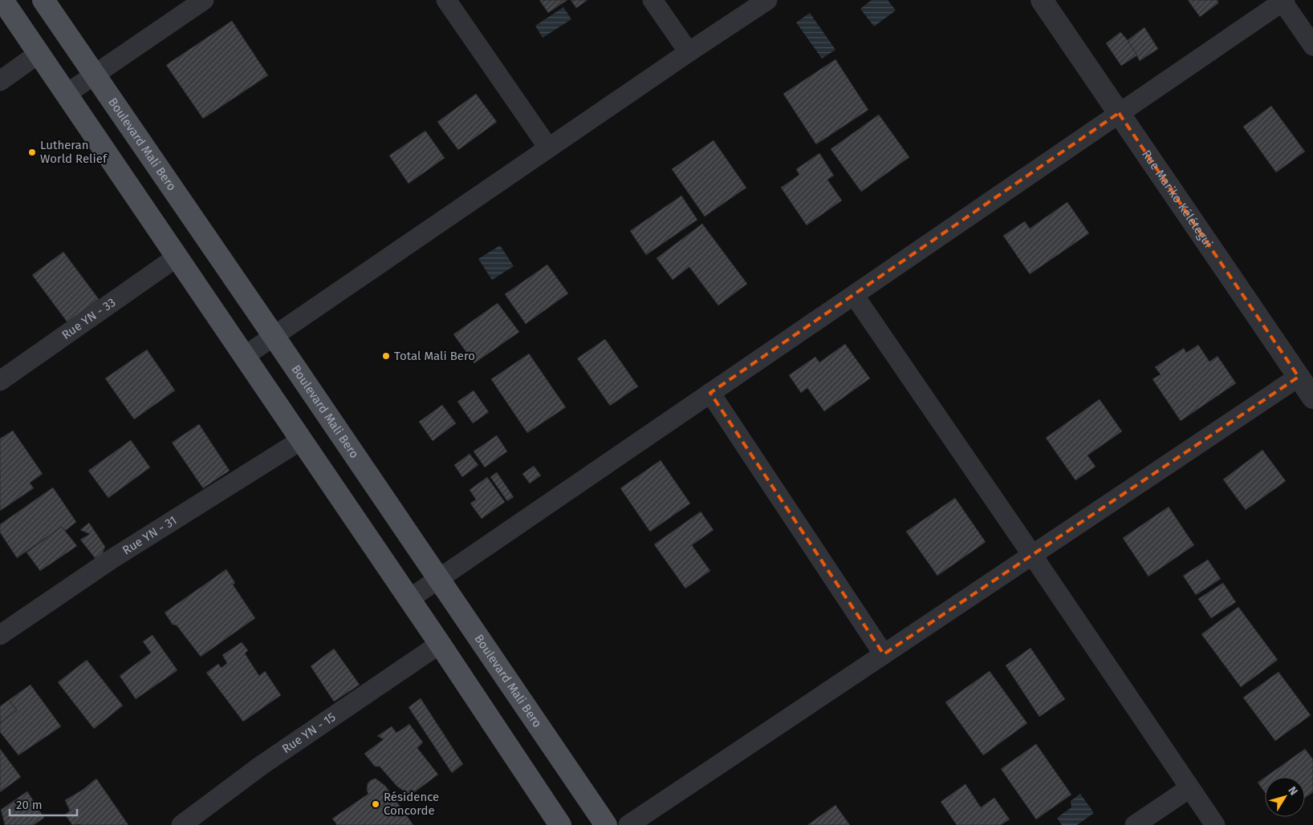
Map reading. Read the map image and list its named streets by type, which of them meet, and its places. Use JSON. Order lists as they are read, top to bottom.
{
  "streets": {
    "main road": ["Boulevard Mali Bero"],
    "street": [
      "Rue Mariko Kélétegui",
      "Rue YN - 33",
      "Rue YN - 31",
      "Rue YN - 15"
    ]
  },
  "places": ["Lutheran World Relief", "Total Mali Bero", "Résidence Concorde"],
  "scale_bar": "20 m",
  "north": "top right"
}
